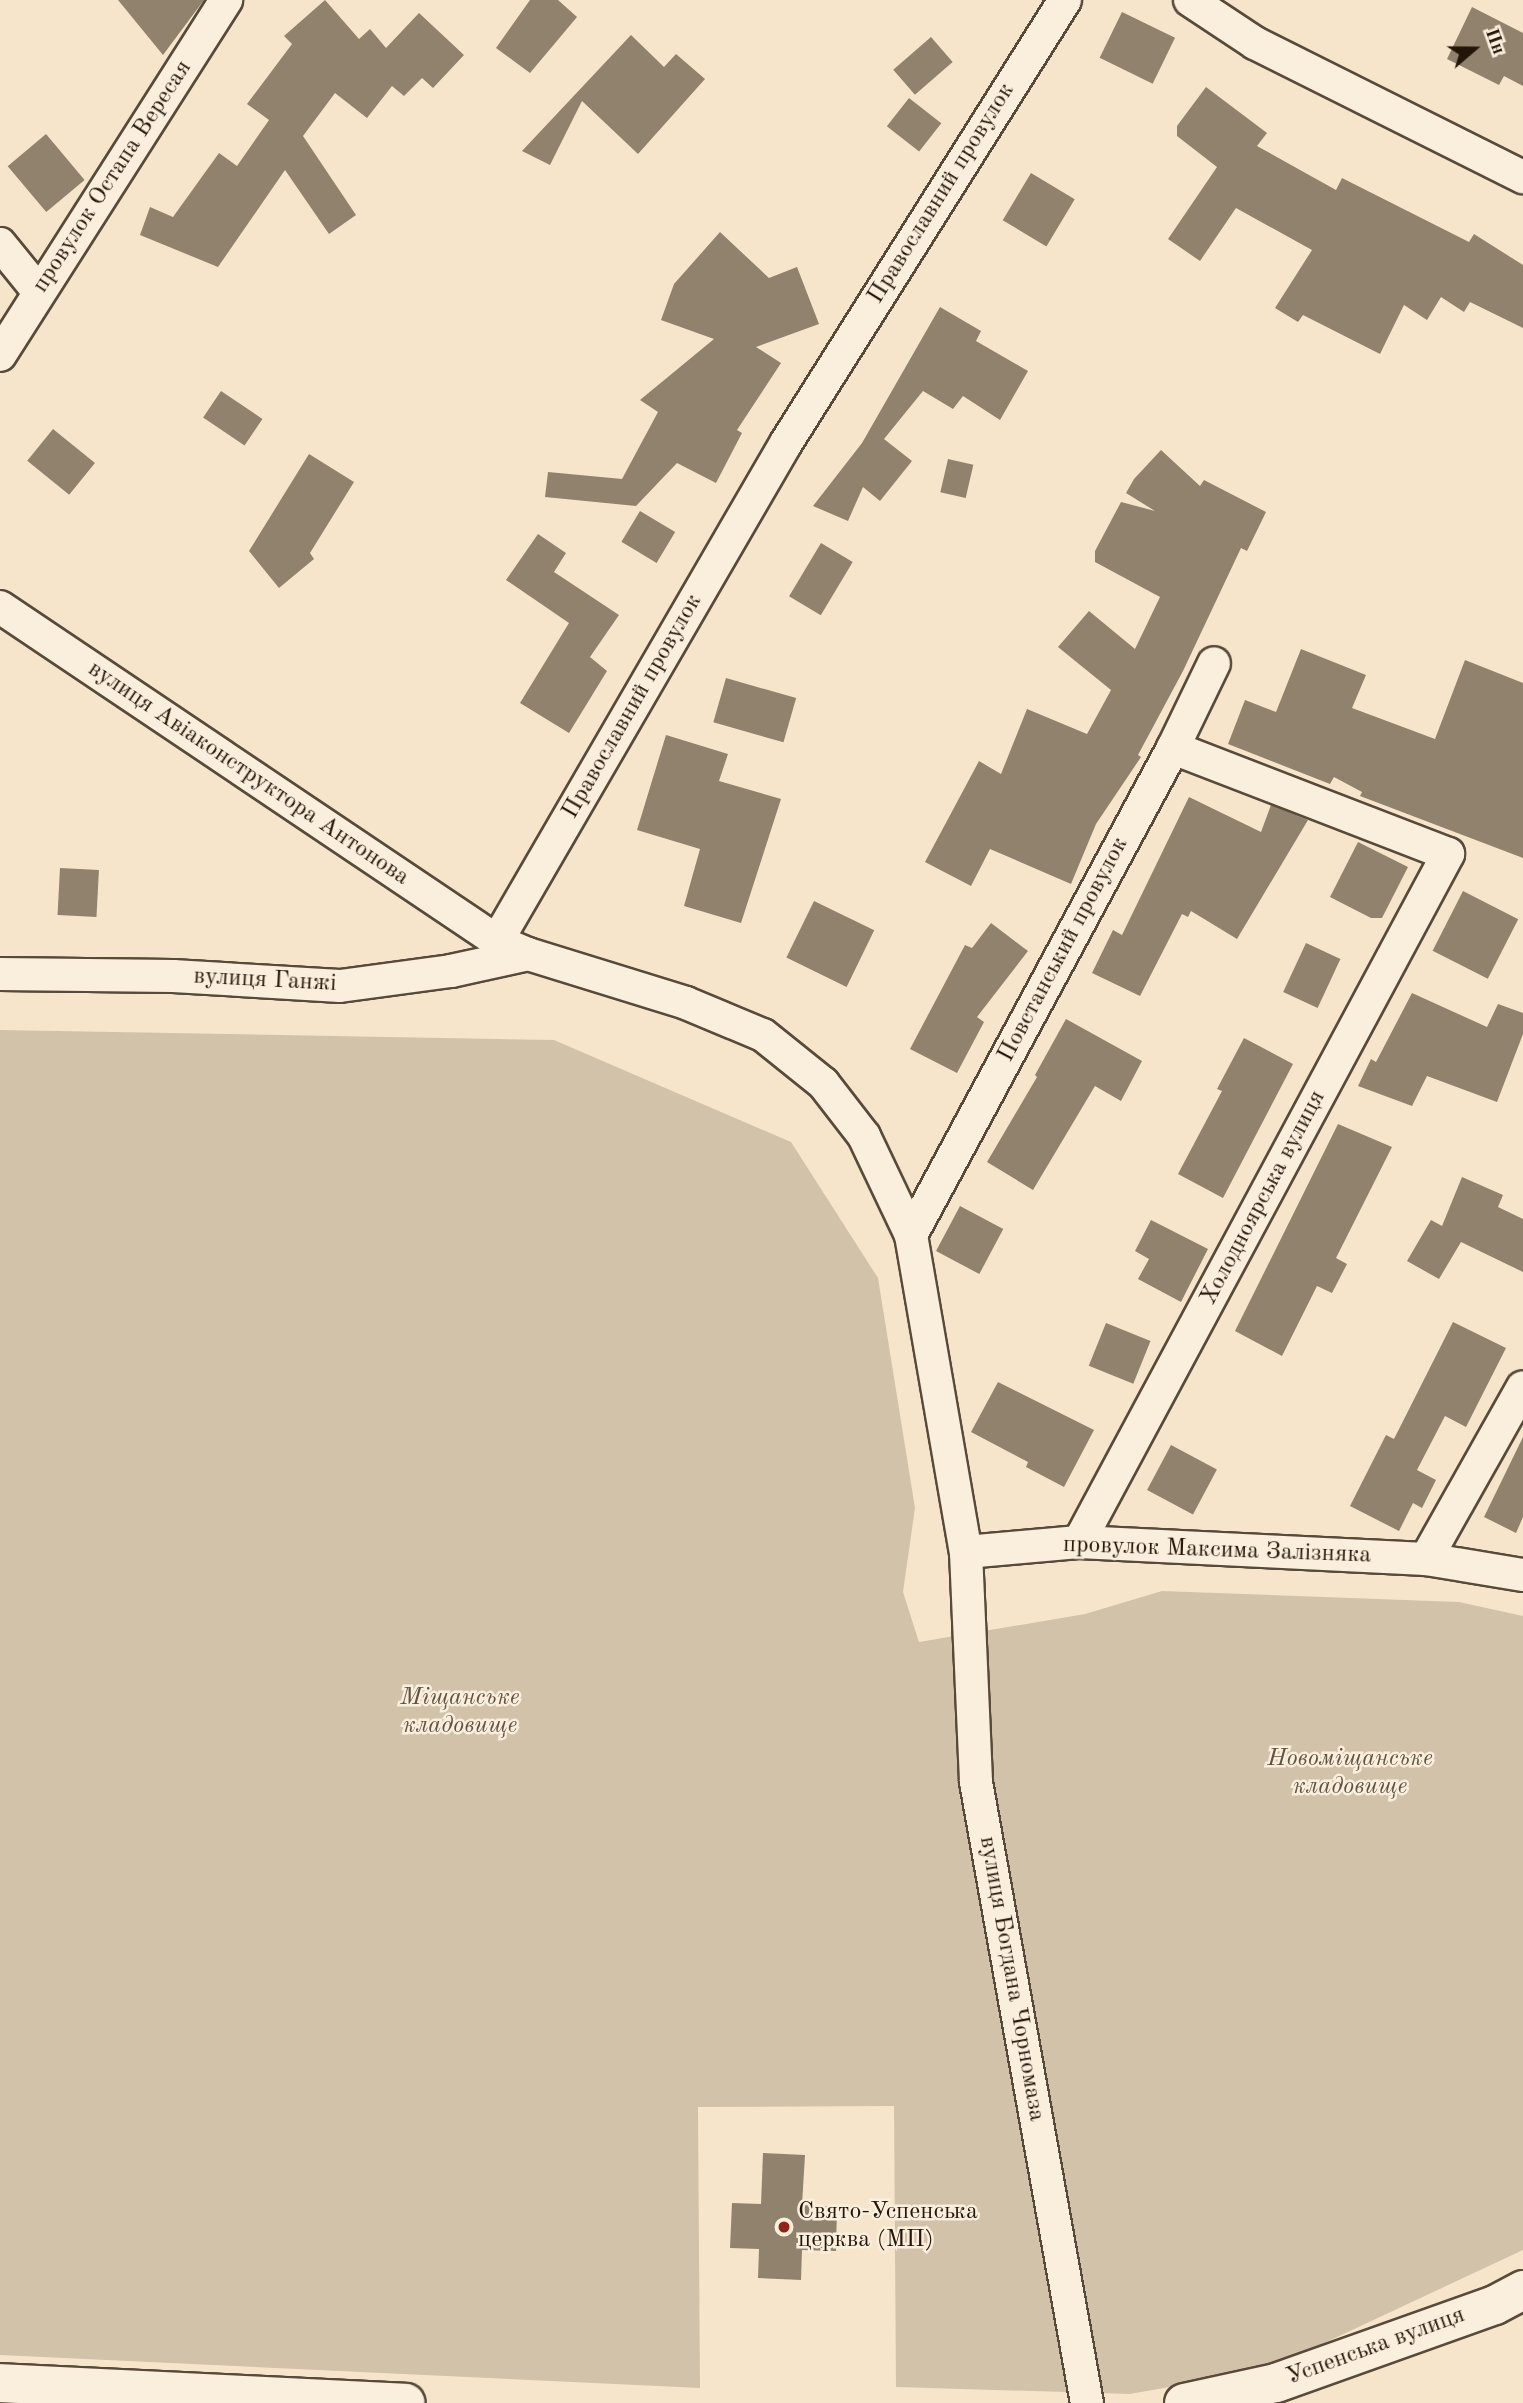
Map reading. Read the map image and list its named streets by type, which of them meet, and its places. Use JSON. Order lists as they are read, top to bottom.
{
  "streets": {
    "street": [
      "провулок Остапа Вересая",
      "Православний провулок",
      "вулиця Авіаконструктора Антонова",
      "Повстанський провулок",
      "вулиця Ганжі",
      "Холодноярська вулиця",
      "провулок Максима Залізняка",
      "вулиця Богдана Чорномаза",
      "Успенська вулиця"
    ]
  },
  "crossings": [
    ["Православний провулок", "вулиця Авіаконструктора Антонова"],
    ["Повстанський провулок", "Холодноярська вулиця"],
    ["Повстанський провулок", "вулиця Богдана Чорномаза"],
    ["вулиця Ганжі", "вулиця Богдана Чорномаза"],
    ["Холодноярська вулиця", "провулок Максима Залізняка"],
    ["провулок Максима Залізняка", "вулиця Богдана Чорномаза"]
  ],
  "parks": ["Міщанське кладовище", "Новоміщанське кладовище"],
  "places": ["Свято-Успенська церква (МП)"],
  "north": "right"
}
